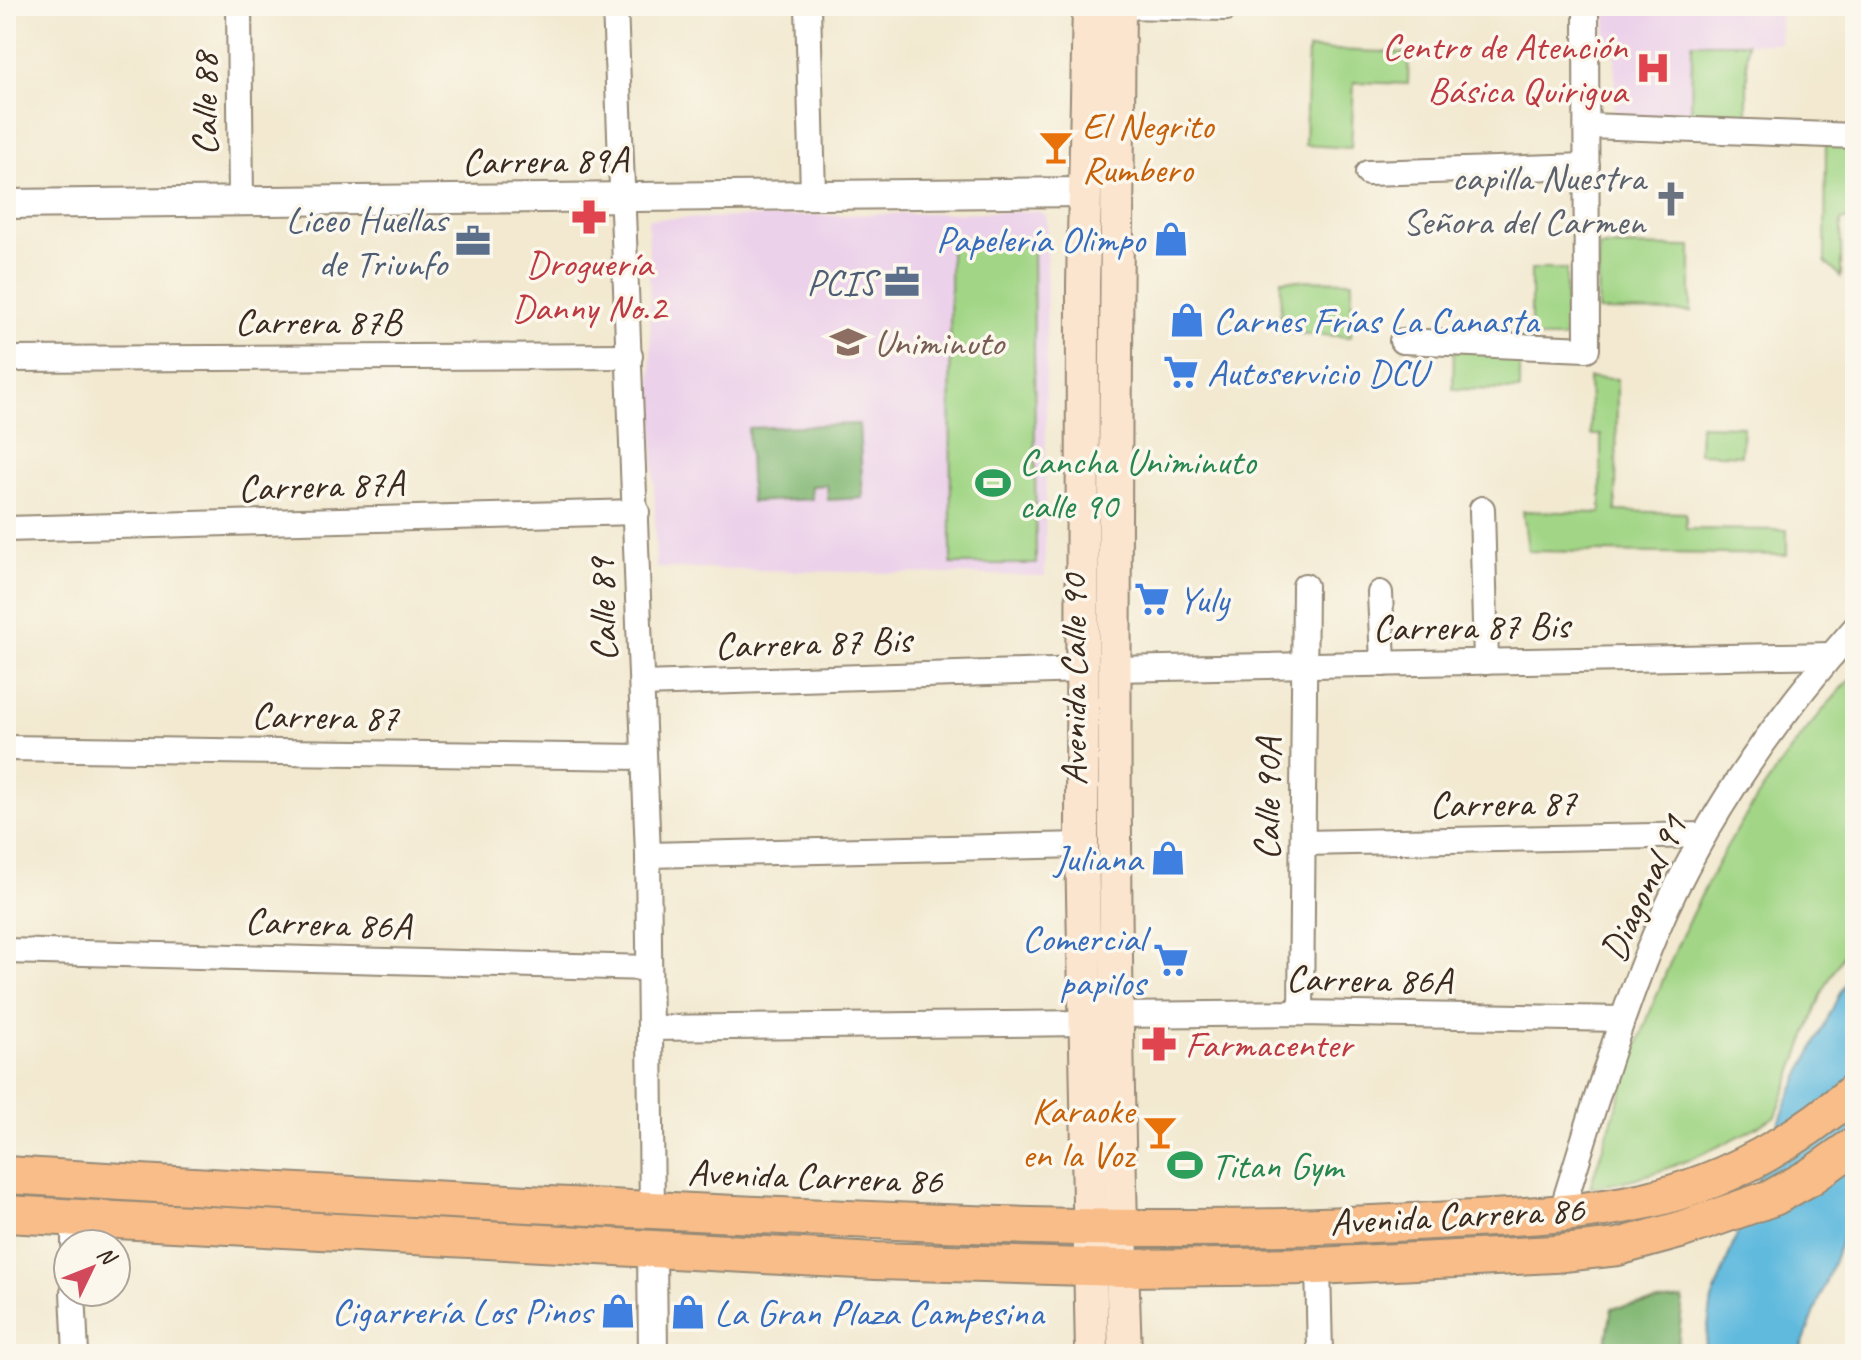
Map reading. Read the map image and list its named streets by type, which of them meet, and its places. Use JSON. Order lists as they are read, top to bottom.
{
  "streets": {
    "main road": ["Avenida Calle 90", "Avenida Carrera 86"],
    "street": [
      "Calle 88",
      "Carrera 89A",
      "Carrera 87B",
      "Carrera 87A",
      "Calle 89",
      "Carrera 87 Bis",
      "Carrera 87",
      "Calle 90A",
      "Diagonal 91",
      "Carrera 86A"
    ]
  },
  "crossings": [
    ["Calle 88", "Carrera 89A"],
    ["Carrera 89A", "Calle 89"],
    ["Carrera 89A", "Avenida Calle 90"],
    ["Carrera 87B", "Calle 89"],
    ["Carrera 87A", "Calle 89"],
    ["Calle 89", "Carrera 87 Bis"],
    ["Calle 89", "Carrera 87"],
    ["Calle 89", "Carrera 86A"],
    ["Calle 89", "Avenida Carrera 86"],
    ["Carrera 87 Bis", "Avenida Calle 90"],
    ["Carrera 87 Bis", "Calle 90A"],
    ["Carrera 87 Bis", "Diagonal 91"],
    ["Avenida Calle 90", "Carrera 86A"],
    ["Avenida Calle 90", "Avenida Carrera 86"],
    ["Carrera 87", "Calle 90A"],
    ["Carrera 87", "Diagonal 91"],
    ["Calle 90A", "Carrera 86A"],
    ["Diagonal 91", "Carrera 86A"],
    ["Diagonal 91", "Avenida Carrera 86"]
  ],
  "places": {
    "hospital": ["Centro de Atención Básica Quirigua"],
    "bar": ["El Negrito Rumbero", "Karaoke en la Voz"],
    "church": ["capilla Nuestra Señora del Carmen"],
    "pharmacy": ["Droguería Danny No.2", "Farmacenter"],
    "shop": [
      "Papelería Olimpo",
      "Carnes Frías La Canasta",
      "Juliana",
      "Cigarrería Los Pinos",
      "La Gran Plaza Campesina"
    ],
    "office": ["Liceo Huellas de Triunfo", "PCIS"],
    "school or university": ["Uniminuto"],
    "supermarket": ["Autoservicio DCU", "Yuly", "Comercial papilos"],
    "sports": ["Cancha Uniminuto calle 90", "Titan Gym"]
  },
  "north": "top right"
}
